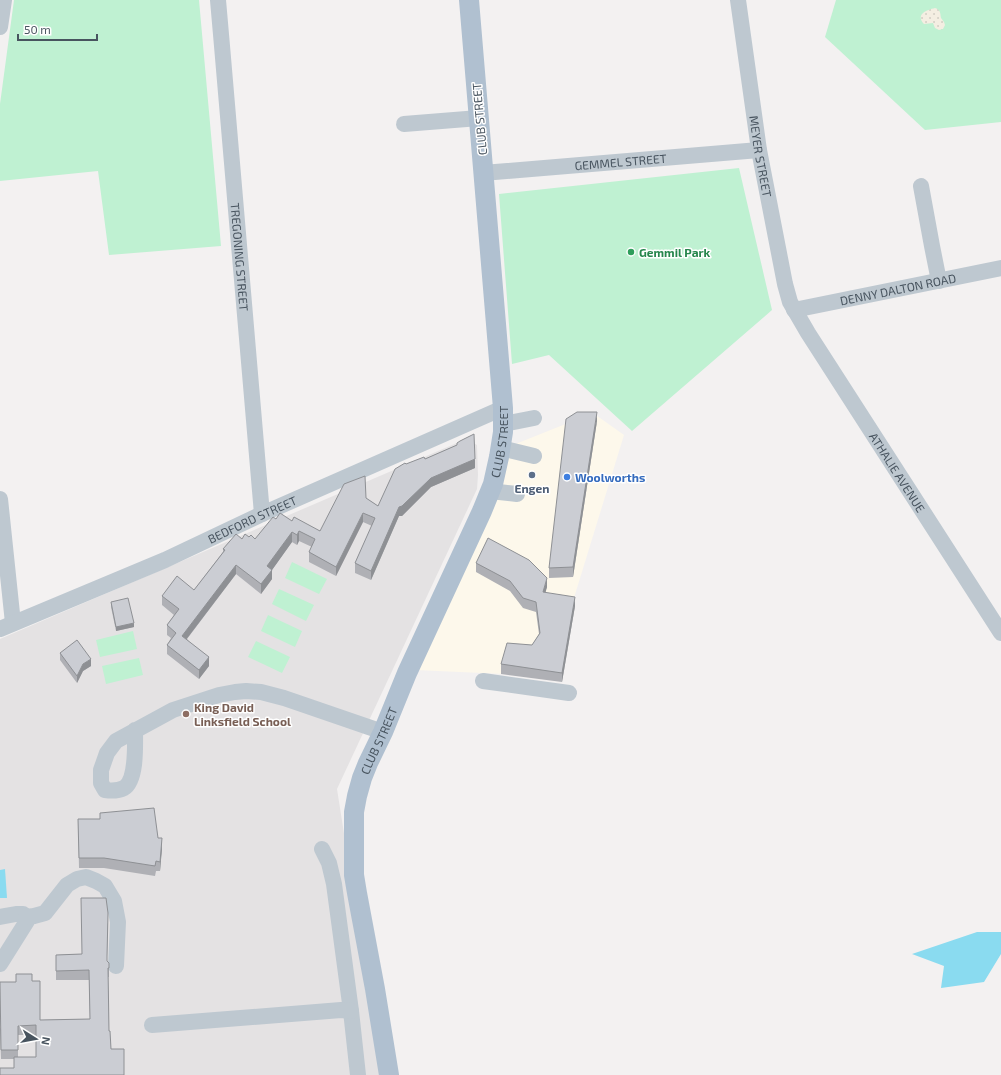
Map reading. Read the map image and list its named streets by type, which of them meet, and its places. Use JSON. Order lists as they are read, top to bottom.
{
  "streets": {
    "main road": ["CLUB STREET"],
    "street": [
      "MEYER STREET",
      "GEMMEL STREET",
      "TREGONING STREET",
      "DENNY DALTON ROAD",
      "ATHALIE AVENUE",
      "BEDFORD STREET"
    ]
  },
  "crossings": [
    ["CLUB STREET", "GEMMEL STREET"],
    ["CLUB STREET", "BEDFORD STREET"],
    ["MEYER STREET", "GEMMEL STREET"],
    ["MEYER STREET", "DENNY DALTON ROAD"],
    ["MEYER STREET", "ATHALIE AVENUE"],
    ["TREGONING STREET", "BEDFORD STREET"],
    ["DENNY DALTON ROAD", "ATHALIE AVENUE"]
  ],
  "places": [
    "Gemmil Park",
    "Engen",
    "Woolworths",
    "King David Linksfield School"
  ],
  "scale_bar": "50 m",
  "north": "right"
}
